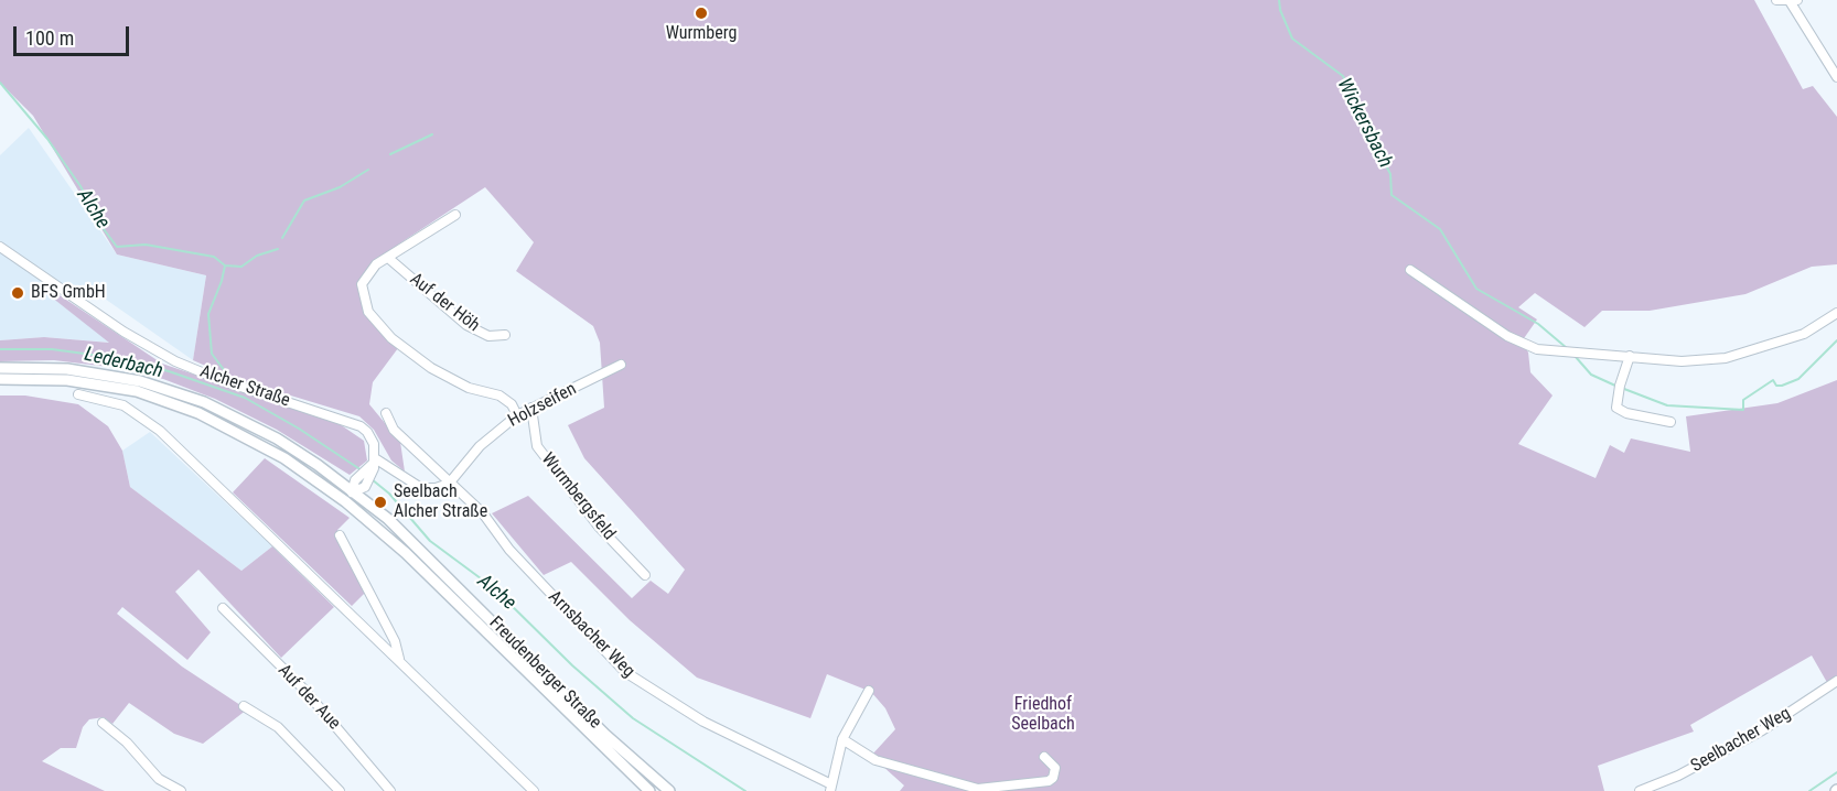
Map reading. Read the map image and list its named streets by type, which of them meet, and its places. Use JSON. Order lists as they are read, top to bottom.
{
  "streets": {
    "main road": ["Freudenberger Straße"],
    "street": [
      "Auf der Höh",
      "Alcher Straße",
      "Holzseifen",
      "Wurmbergsfeld",
      "Arnsbacher Weg",
      "Auf der Aue",
      "Seelbacher Weg"
    ]
  },
  "crossings": [
    ["Auf der Höh", "Holzseifen"],
    ["Holzseifen", "Wurmbergsfeld"],
    ["Holzseifen", "Arnsbacher Weg"]
  ],
  "water": ["Wickersbach", "Alche", "Lederbach"],
  "parks": ["Friedhof Seelbach"],
  "places": ["Wurmberg", "BFS GmbH", "Seelbach Alcher Straße"],
  "scale_bar": "100 m"
}
